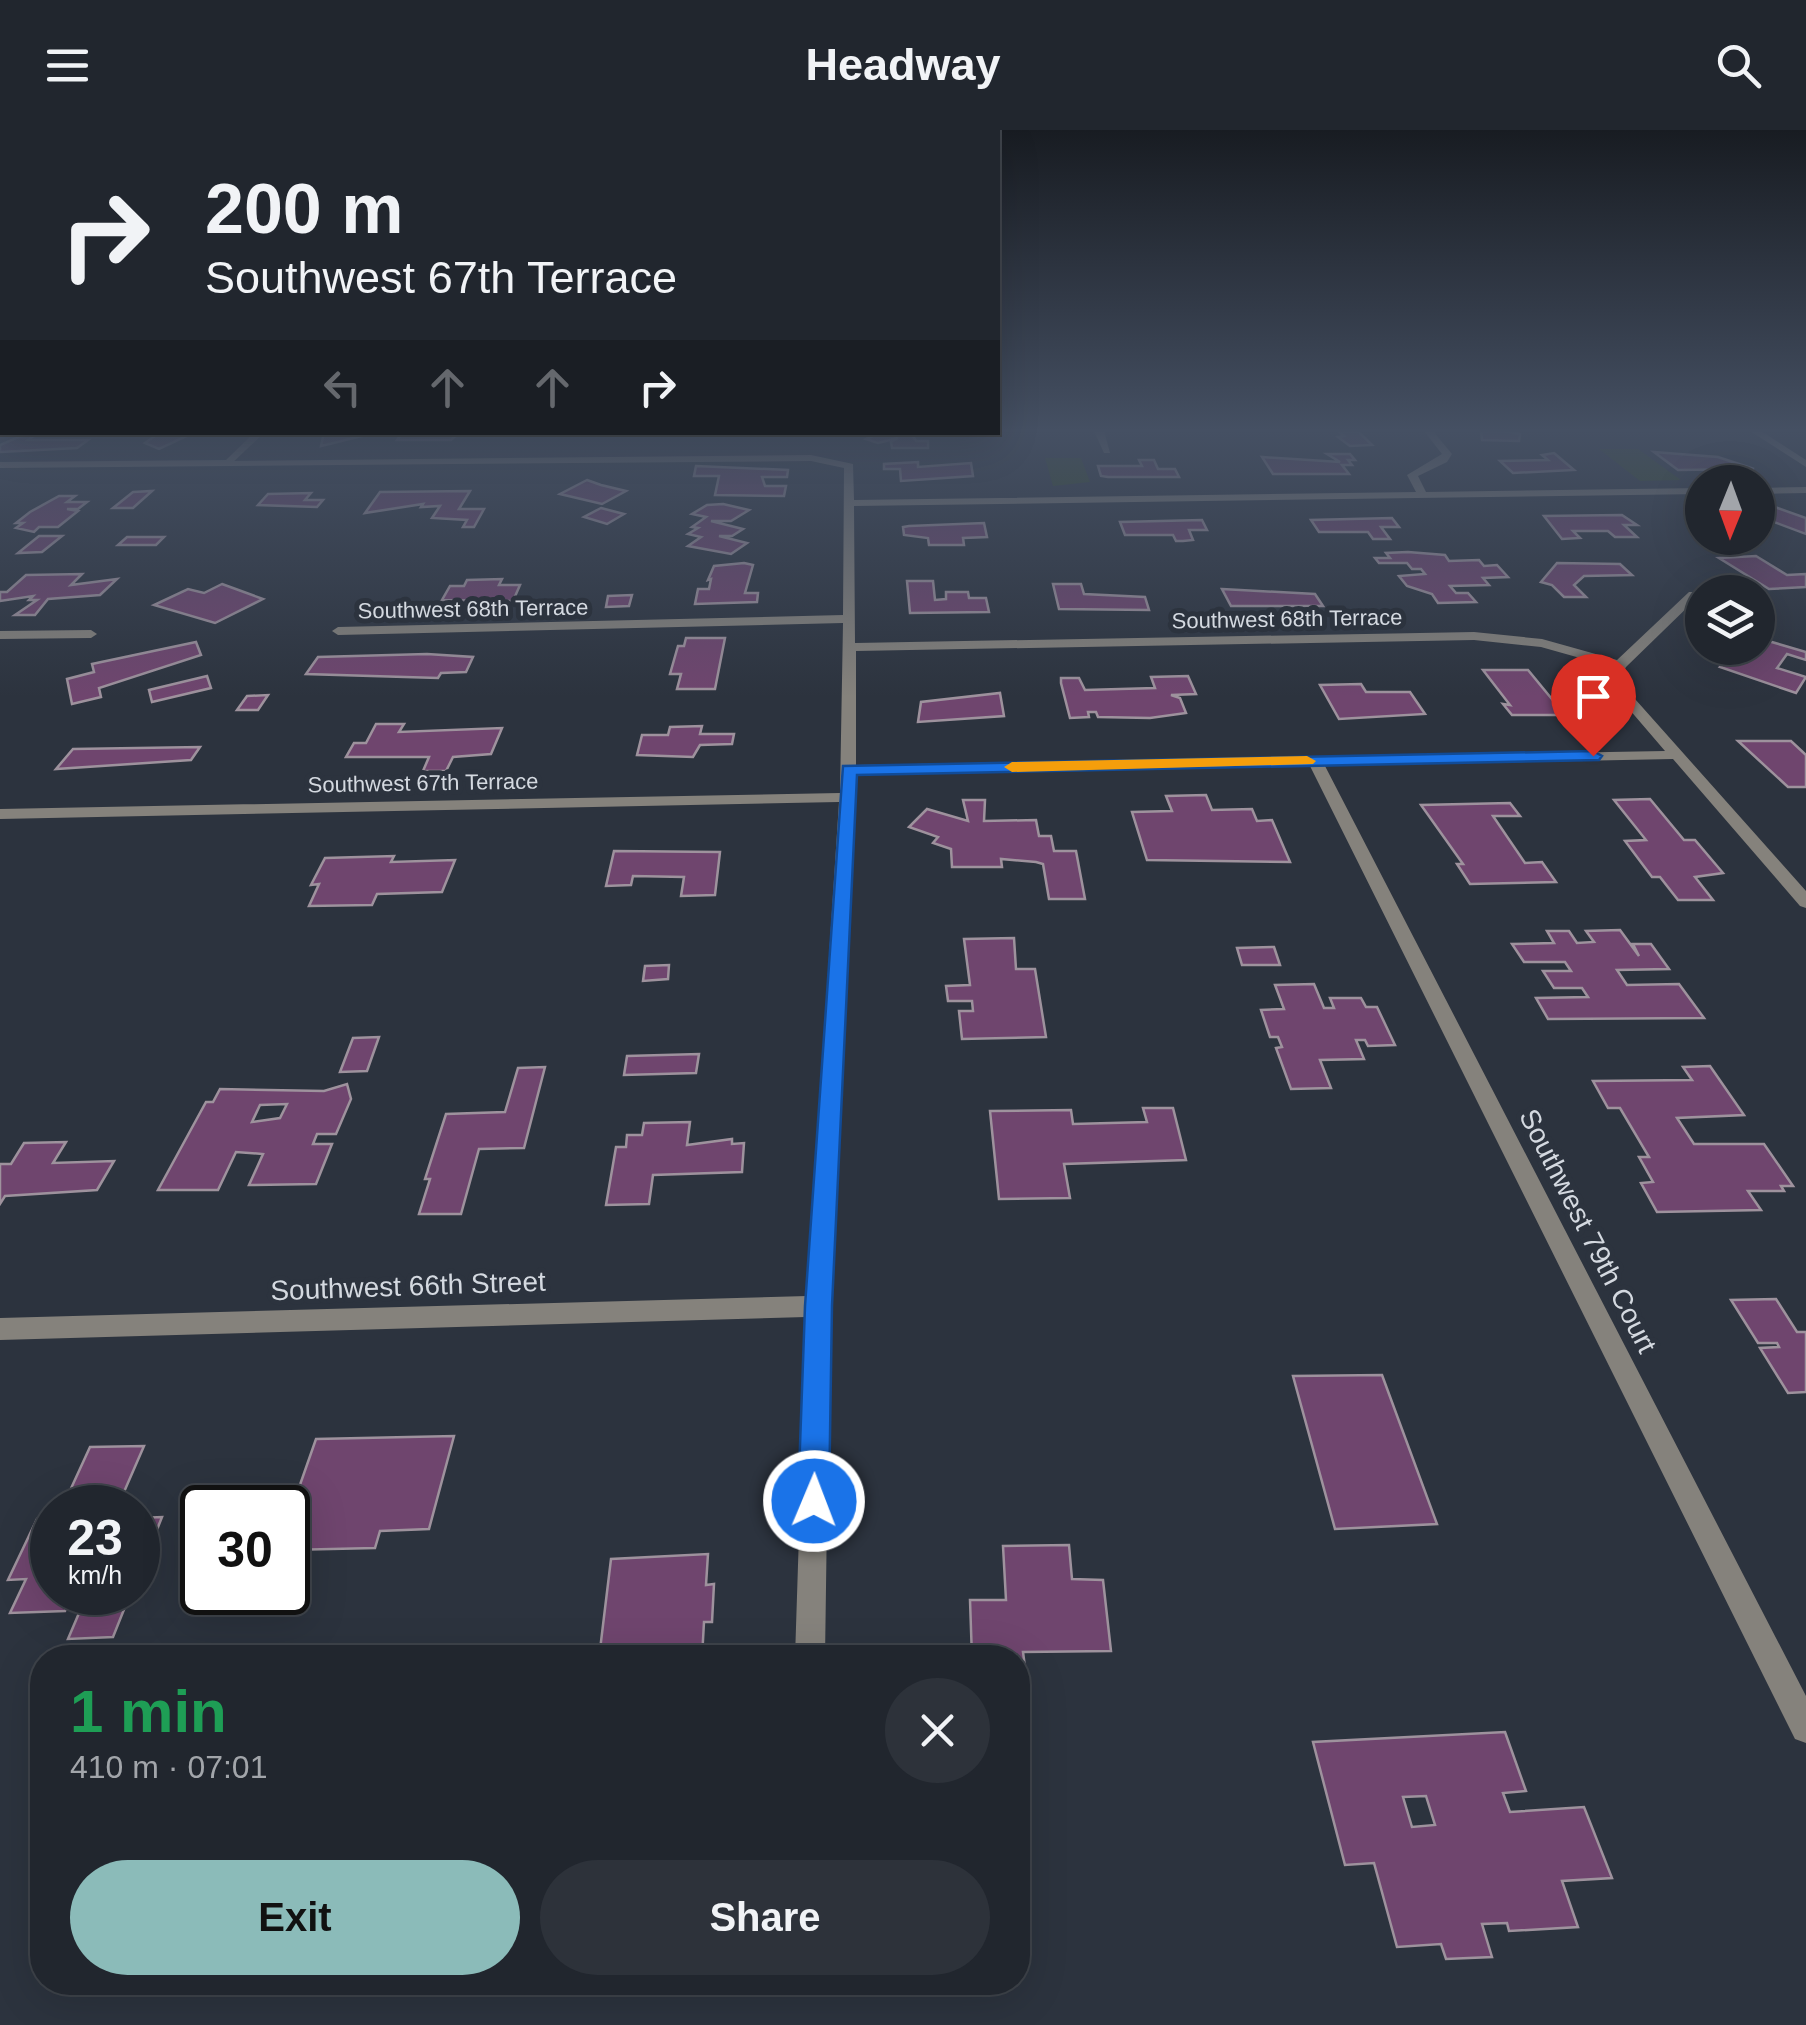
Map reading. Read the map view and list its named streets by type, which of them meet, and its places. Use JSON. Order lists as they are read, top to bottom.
{
  "streets": {
    "street": [
      "Southwest 68th Terrace",
      "Southwest 67th Terrace",
      "Southwest 79th Court",
      "Southwest 66th Street"
    ]
  },
  "north": "bottom",
  "page": {
    "header": "Headway",
    "turn": ["200 m", "Southwest 67th Terrace"],
    "speed": "23 km/h",
    "limit": "30",
    "heading": ["1 min", "410 m · 07:01"],
    "buttons": ["Exit", "Share"]
  }
}
